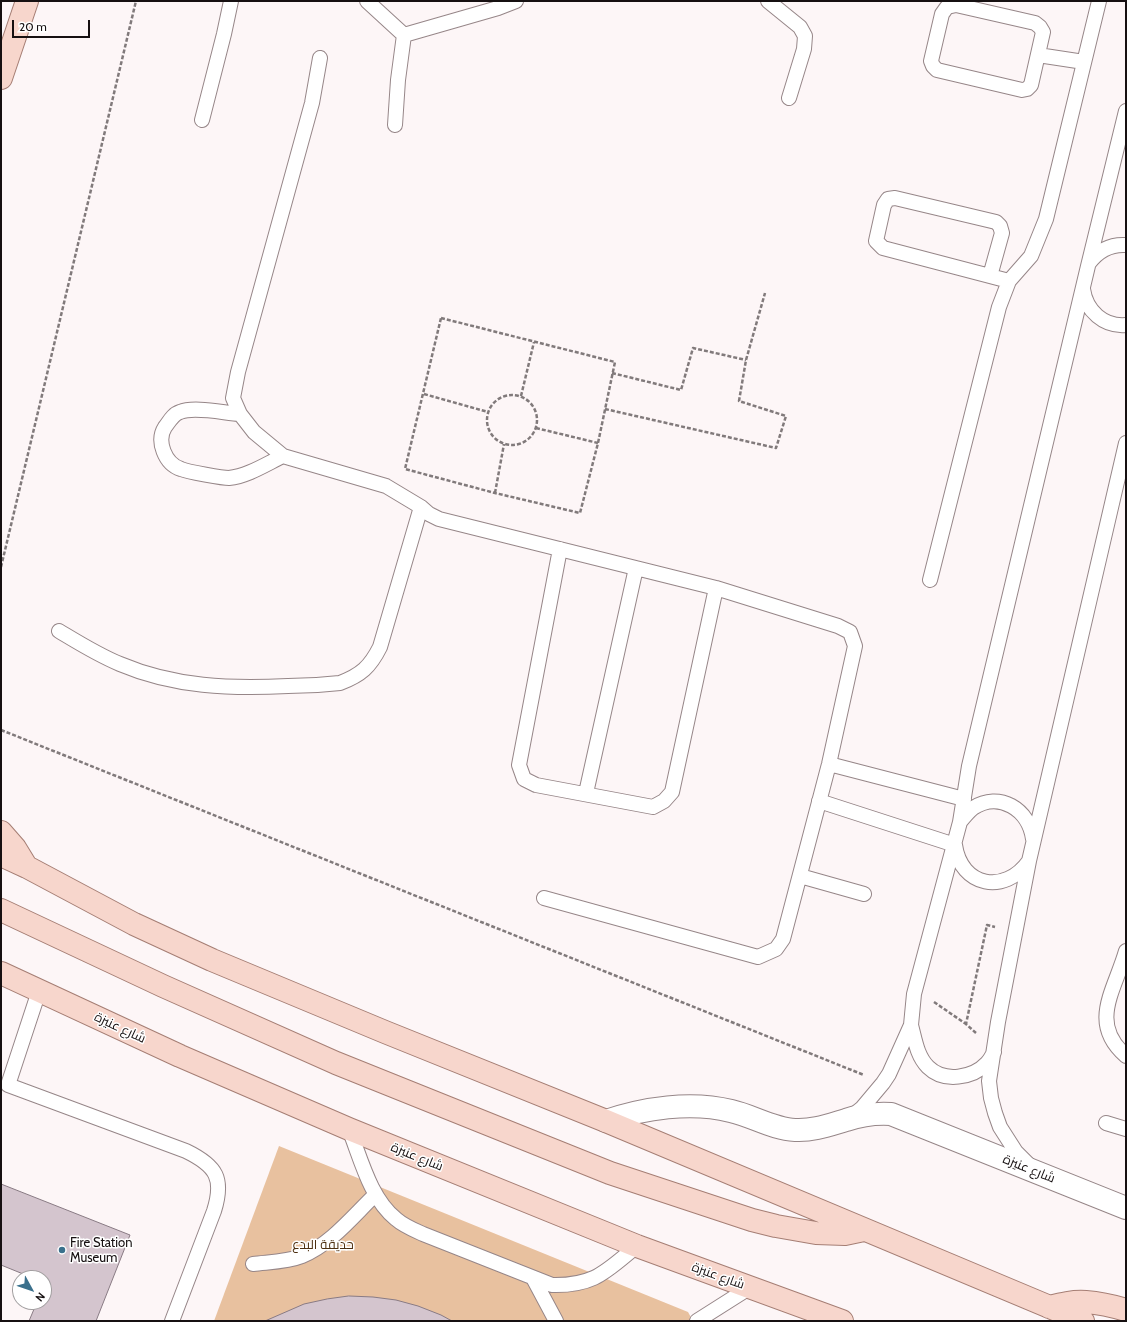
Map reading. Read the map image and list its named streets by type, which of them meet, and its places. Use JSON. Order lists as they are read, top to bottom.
{
  "streets": {
    "main road": ["شارع عنيزة"]
  },
  "parks": ["حديقة البدع"],
  "places": ["Fire Station Museum"],
  "scale_bar": "20 m",
  "north": "bottom right"
}
